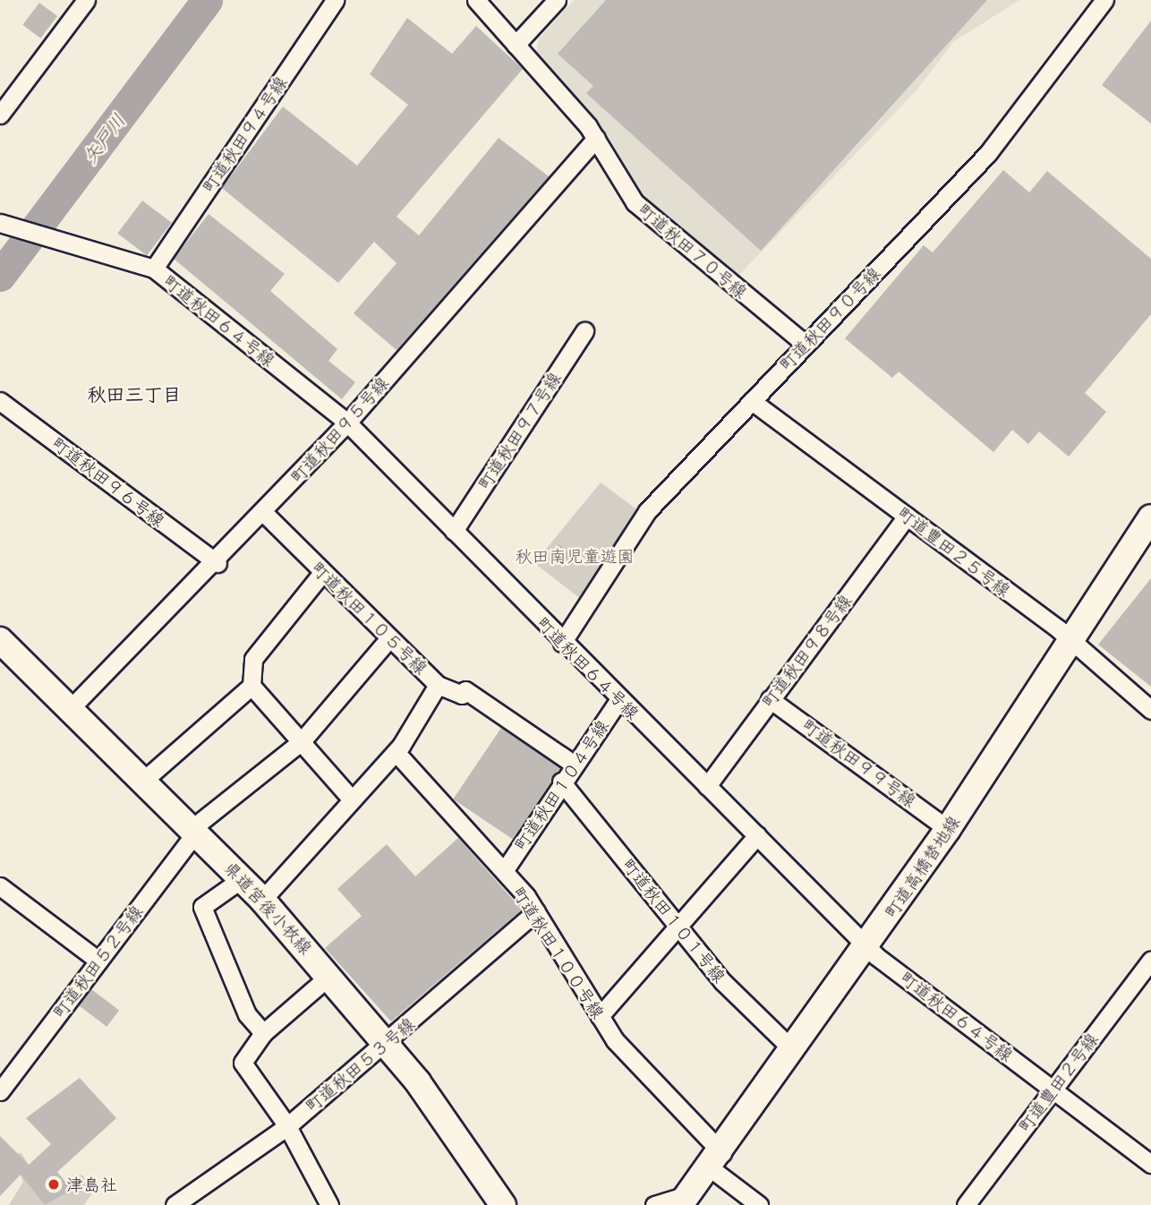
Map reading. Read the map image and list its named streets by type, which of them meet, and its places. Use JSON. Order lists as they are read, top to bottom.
{
  "streets": {
    "street": [
      "町道秋田９４号線",
      "町道秋田７０号線",
      "町道秋田９０号線",
      "町道秋田６４号線",
      "町道秋田９５号線",
      "町道秋田９７号線",
      "町道秋田９６号線",
      "町道豊田２５号線",
      "町道秋田１０５号線",
      "町道秋田９８号線",
      "町道秋田９９号線",
      "町道秋田１０４号線",
      "町道高橋替地線",
      "県道宮後小牧線",
      "町道秋田１０１号線",
      "町道秋田１００号線",
      "町道秋田５２号線",
      "町道秋田５３号線",
      "町道豊田２号線"
    ]
  },
  "crossings": [
    ["町道秋田９４号線", "町道秋田６４号線"],
    ["町道秋田７０号線", "町道秋田９０号線"],
    ["町道秋田７０号線", "町道秋田９５号線"],
    ["町道秋田９０号線", "町道秋田６４号線"],
    ["町道秋田９０号線", "町道豊田２５号線"],
    ["町道秋田６４号線", "町道秋田９５号線"],
    ["町道秋田６４号線", "町道秋田９７号線"],
    ["町道秋田６４号線", "町道秋田９８号線"],
    ["町道秋田６４号線", "町道秋田１０４号線"],
    ["町道秋田６４号線", "町道高橋替地線"],
    ["町道秋田６４号線", "町道豊田２号線"],
    ["町道秋田９５号線", "町道秋田９６号線"],
    ["町道秋田９５号線", "町道秋田１０５号線"],
    ["町道秋田９５号線", "県道宮後小牧線"],
    ["町道豊田２５号線", "町道秋田９８号線"],
    ["町道豊田２５号線", "町道高橋替地線"],
    ["町道秋田１０５号線", "県道宮後小牧線"],
    ["町道秋田１０５号線", "町道秋田１００号線"],
    ["町道秋田１０５号線", "町道秋田５２号線"],
    ["町道秋田９８号線", "町道秋田９９号線"],
    ["町道秋田９９号線", "町道高橋替地線"],
    ["町道秋田１０４号線", "町道秋田１０１号線"],
    ["町道秋田１０４号線", "町道秋田１００号線"],
    ["町道高橋替地線", "町道秋田１０１号線"],
    ["町道高橋替地線", "町道秋田１００号線"],
    ["県道宮後小牧線", "町道秋田５２号線"],
    ["県道宮後小牧線", "町道秋田５３号線"],
    ["町道秋田１００号線", "町道秋田５３号線"]
  ],
  "districts": ["秋田三丁目"],
  "water": ["矢戸川"],
  "parks": ["秋田南児童遊園"],
  "places": ["津島社"]
}
